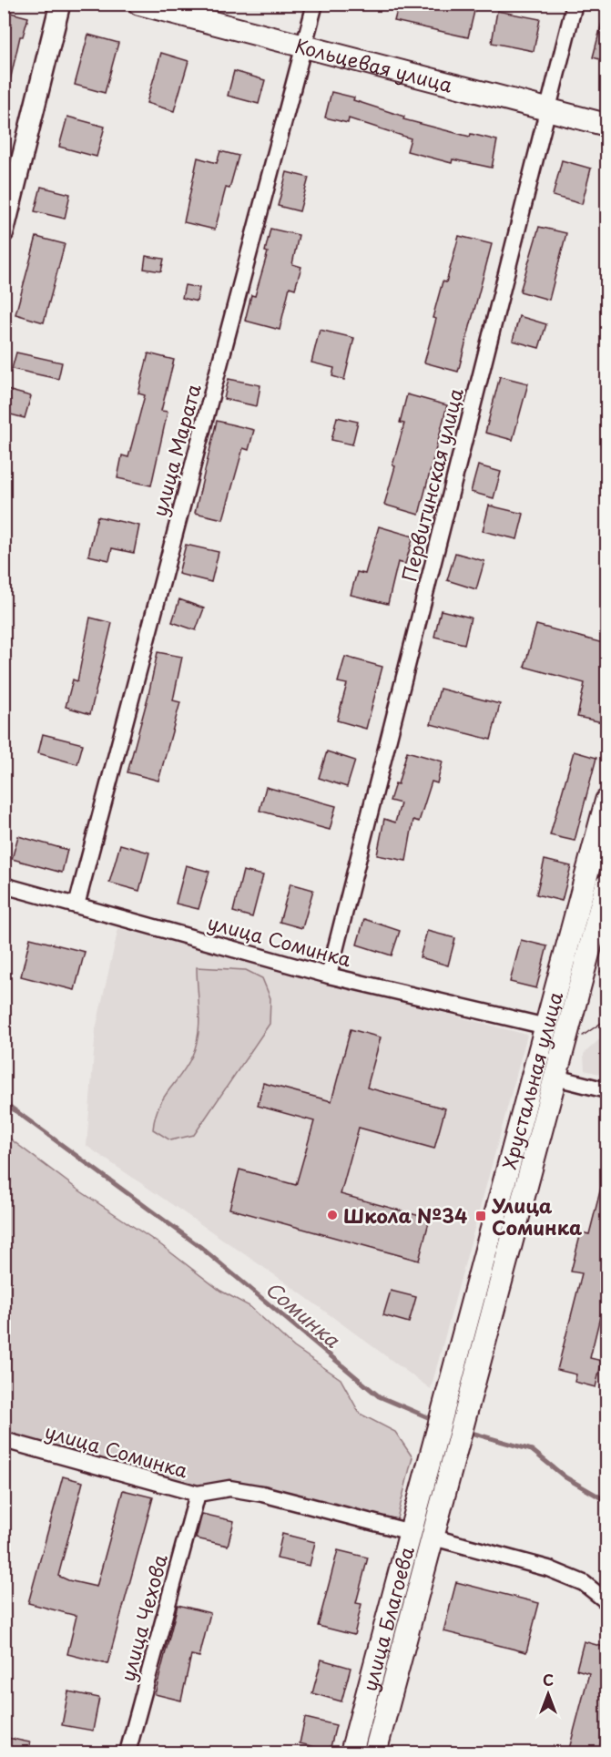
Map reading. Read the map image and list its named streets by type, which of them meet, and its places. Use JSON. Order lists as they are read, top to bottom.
{
  "streets": {
    "main road": ["Кольцевая улица", "Хрустальная улица", "улица Благоева"],
    "street": [
      "улица Марата",
      "Первитинская улица",
      "улица Соминка",
      "улица Чехова"
    ]
  },
  "crossings": [
    ["Кольцевая улица", "улица Марата"],
    ["Кольцевая улица", "Первитинская улица"],
    ["улица Марата", "улица Соминка"],
    ["Первитинская улица", "улица Соминка"],
    ["улица Соминка", "Хрустальная улица"],
    ["улица Соминка", "улица Чехова"],
    ["улица Соминка", "улица Благоева"],
    ["Хрустальная улица", "улица Благоева"]
  ],
  "water": ["Соминка"],
  "places": {
    "other": ["Школа №34"],
    "transit": ["Улица Соминка"]
  },
  "north": "top"
}
